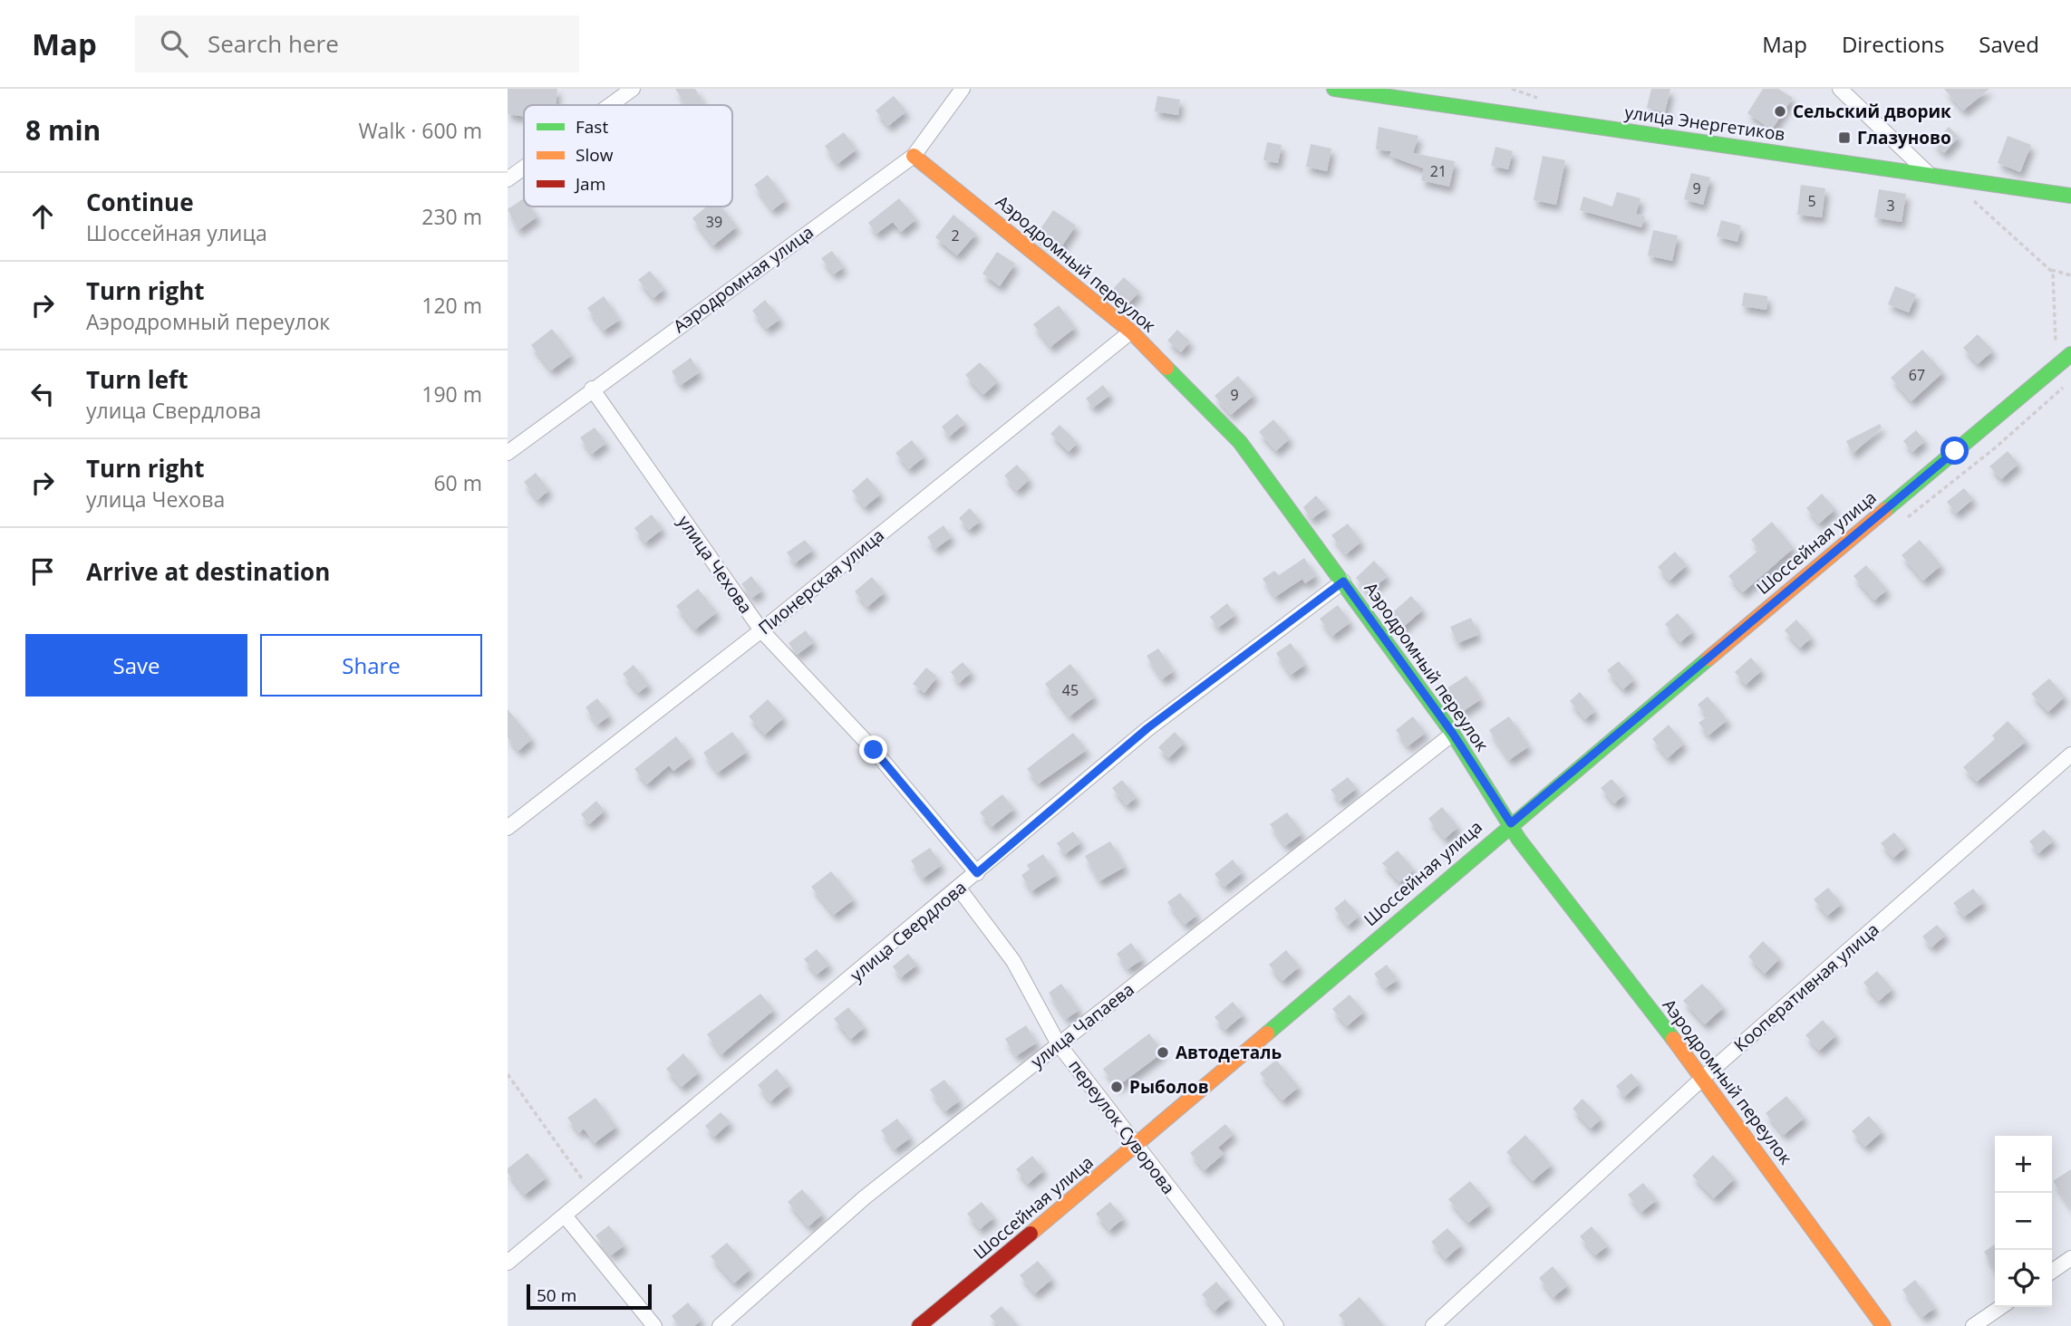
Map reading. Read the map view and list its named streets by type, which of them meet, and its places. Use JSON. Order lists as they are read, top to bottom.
{
  "streets": {
    "street": [
      "улица Энергетиков",
      "Аэродромный переулок",
      "Аэродромная улица",
      "Шоссейная улица",
      "улица Чехова",
      "Пионерская улица",
      "улица Свердлова",
      "Кооперативная улица",
      "улица Чапаева",
      "переулок Суворова"
    ]
  },
  "crossings": [
    ["Аэродромный переулок", "Аэродромная улица"],
    ["Аэродромный переулок", "Шоссейная улица"],
    ["Аэродромный переулок", "Пионерская улица"],
    ["Аэродромный переулок", "улица Свердлова"],
    ["Аэродромный переулок", "Кооперативная улица"],
    ["Аэродромный переулок", "улица Чапаева"],
    ["Аэродромная улица", "улица Чехова"],
    ["Шоссейная улица", "переулок Суворова"],
    ["улица Чехова", "Пионерская улица"],
    ["улица Чехова", "улица Свердлова"],
    ["улица Свердлова", "переулок Суворова"],
    ["улица Чапаева", "переулок Суворова"]
  ],
  "places": {
    "other": ["Сельский дворик", "Автодеталь", "Рыболов"],
    "transit": ["Глазуново"]
  },
  "house_numbers": [
    "21",
    "9",
    "5",
    "3",
    "39",
    "2",
    "67",
    "9",
    "45"
  ],
  "legend": ["Fast", "Slow", "Jam"],
  "scale_bar": "50 m",
  "page": {
    "header": "Map",
    "search": "Search here",
    "nav": ["Map", "Directions", "Saved"],
    "heading": ["8 min", "Walk · 600 m"],
    "list": [
      ["Continue", "Шоссейная улица", "230 m"],
      ["Turn right", "Аэродромный переулок", "120 m"],
      ["Turn left", "улица Свердлова", "190 m"],
      ["Turn right", "улица Чехова", "60 m"],
      "Arrive at destination"
    ],
    "buttons": ["Save", "Share"],
    "map_buttons": ["+", "−"],
    "scale": "50 m"
  }
}
